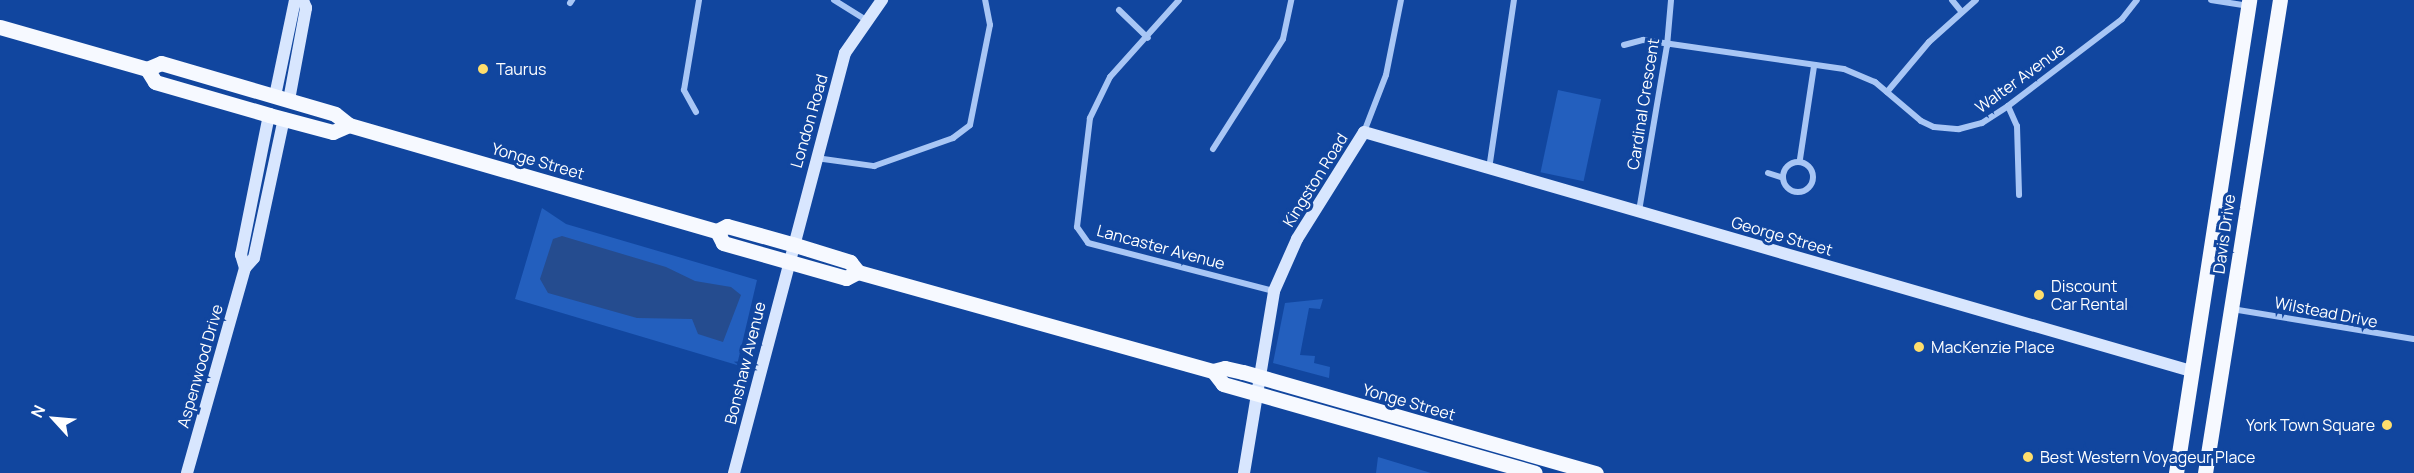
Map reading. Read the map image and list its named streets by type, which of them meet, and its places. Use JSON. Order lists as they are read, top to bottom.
{
  "streets": {
    "main road": ["Yonge Street", "Davis Drive"],
    "street": [
      "Walter Avenue",
      "Cardinal Crescent",
      "London Road",
      "Kingston Road",
      "George Street",
      "Lancaster Avenue",
      "Wilstead Drive",
      "Bonshaw Avenue",
      "Aspenwood Drive"
    ]
  },
  "crossings": [
    ["Walter Avenue", "Cardinal Crescent"],
    ["Cardinal Crescent", "George Street"],
    ["London Road", "Yonge Street"],
    ["London Road", "Bonshaw Avenue"],
    ["Yonge Street", "Kingston Road"],
    ["Yonge Street", "Bonshaw Avenue"],
    ["Yonge Street", "Aspenwood Drive"],
    ["Kingston Road", "George Street"],
    ["Kingston Road", "Lancaster Avenue"],
    ["Davis Drive", "George Street"],
    ["Davis Drive", "Wilstead Drive"]
  ],
  "places": [
    "Taurus",
    "Discount Car Rental",
    "MacKenzie Place",
    "York Town Square",
    "Best Western Voyageur Place"
  ],
  "north": "top left"
}
